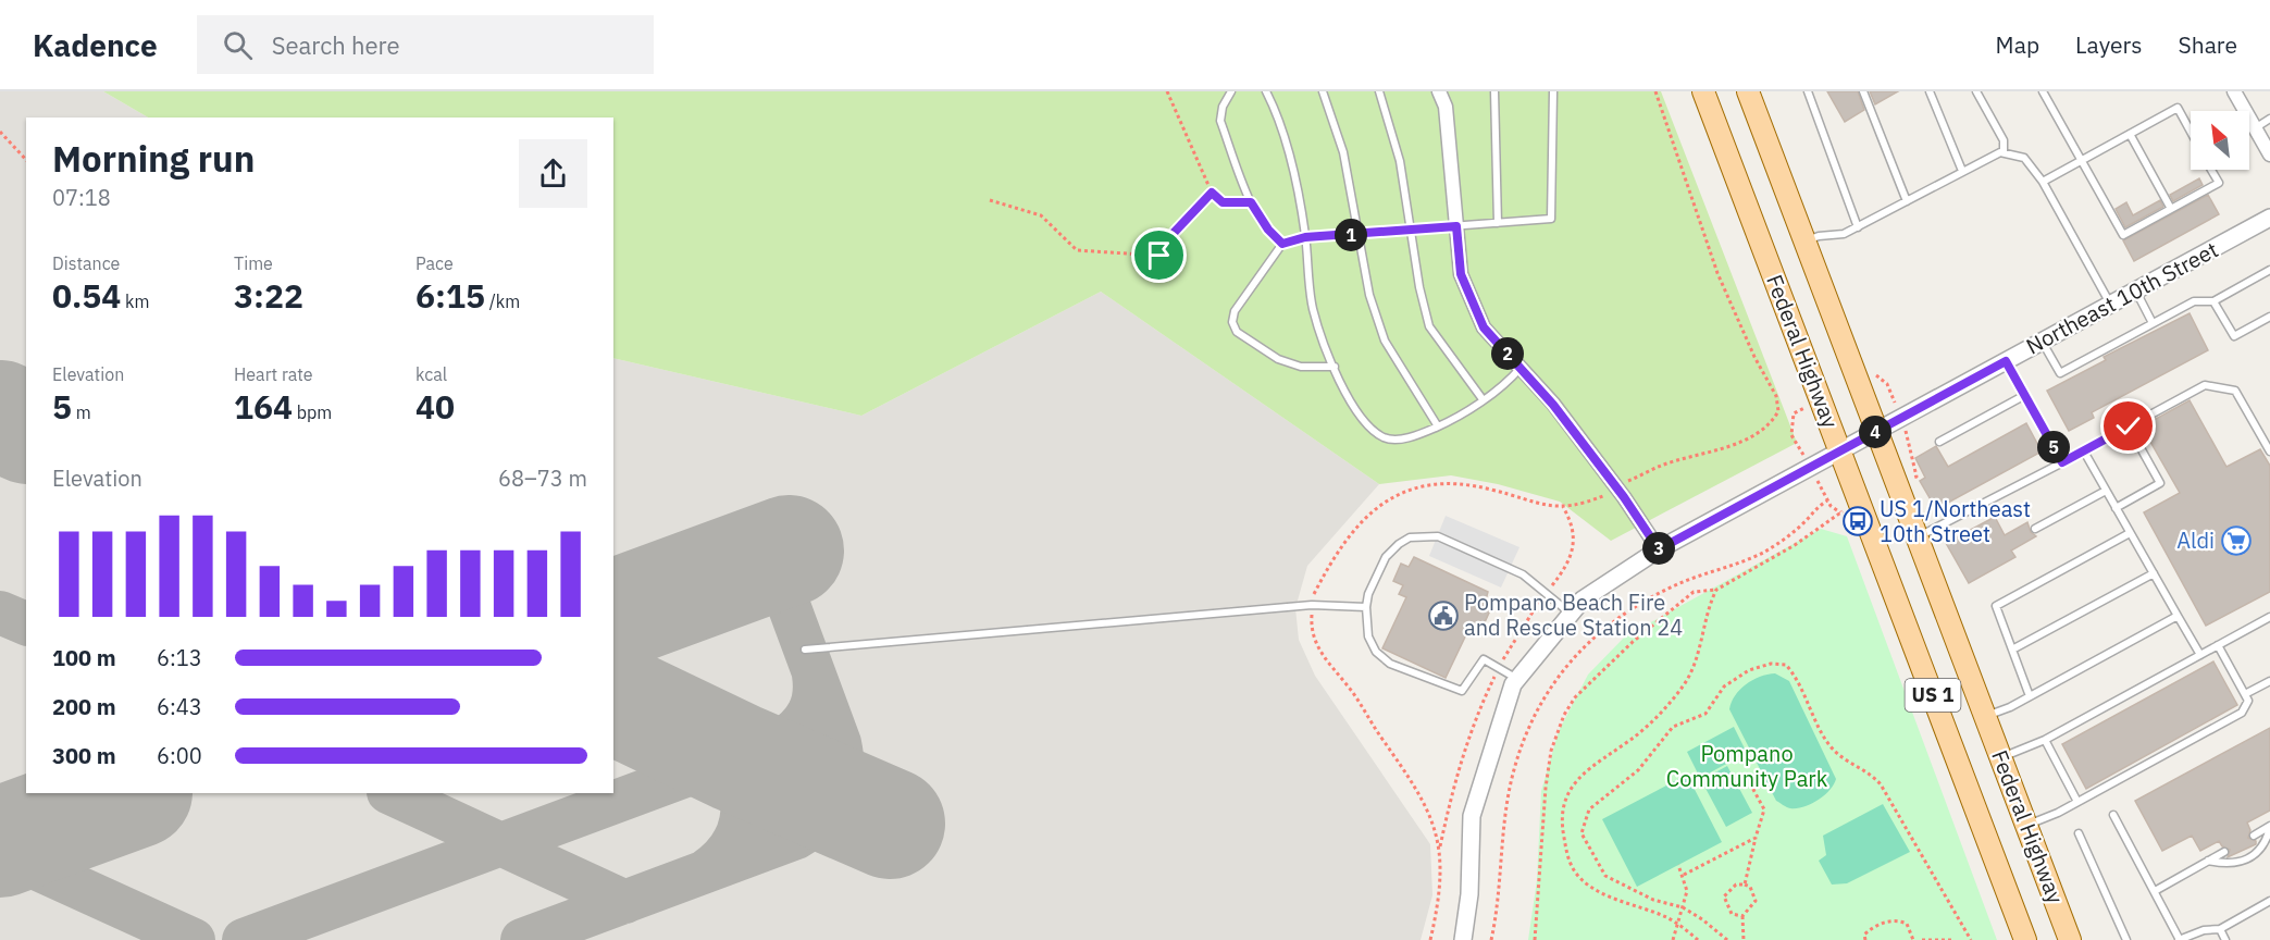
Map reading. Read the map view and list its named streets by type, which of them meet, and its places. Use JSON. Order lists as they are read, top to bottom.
{
  "streets": {
    "main road": ["Federal Highway", "US 1"],
    "street": ["Northeast 10th Street"]
  },
  "crossings": [
    ["Northeast 10th Street", "Federal Highway"]
  ],
  "parks": ["Pompano Community Park"],
  "places": {
    "bus stop": ["US 1/Northeast 10th Street"],
    "supermarket": ["Aldi"],
    "public building": ["Pompano Beach Fire and Rescue Station 24"]
  },
  "north": "top left",
  "page": {
    "header": "Kadence",
    "search": "Search here",
    "nav": ["Map", "Layers", "Share"],
    "heading": ["Morning run", "07:18"],
    "pins": [
      "1",
      "2",
      "4",
      "5",
      "3"
    ],
    "stats": [
      ["Distance", "0.54 km"],
      ["Time", "3:22"],
      ["Pace", "6:15 /km"],
      ["Elevation", "5 m"],
      ["Heart rate", "164 bpm"],
      ["kcal", "40"]
    ],
    "chart": ["Elevation", "68–73 m"],
    "list": [
      {
        "name": "100 m",
        "note": "6:13"
      },
      {
        "name": "200 m",
        "note": "6:43"
      },
      {
        "name": "300 m",
        "note": "6:00"
      }
    ]
  }
}
